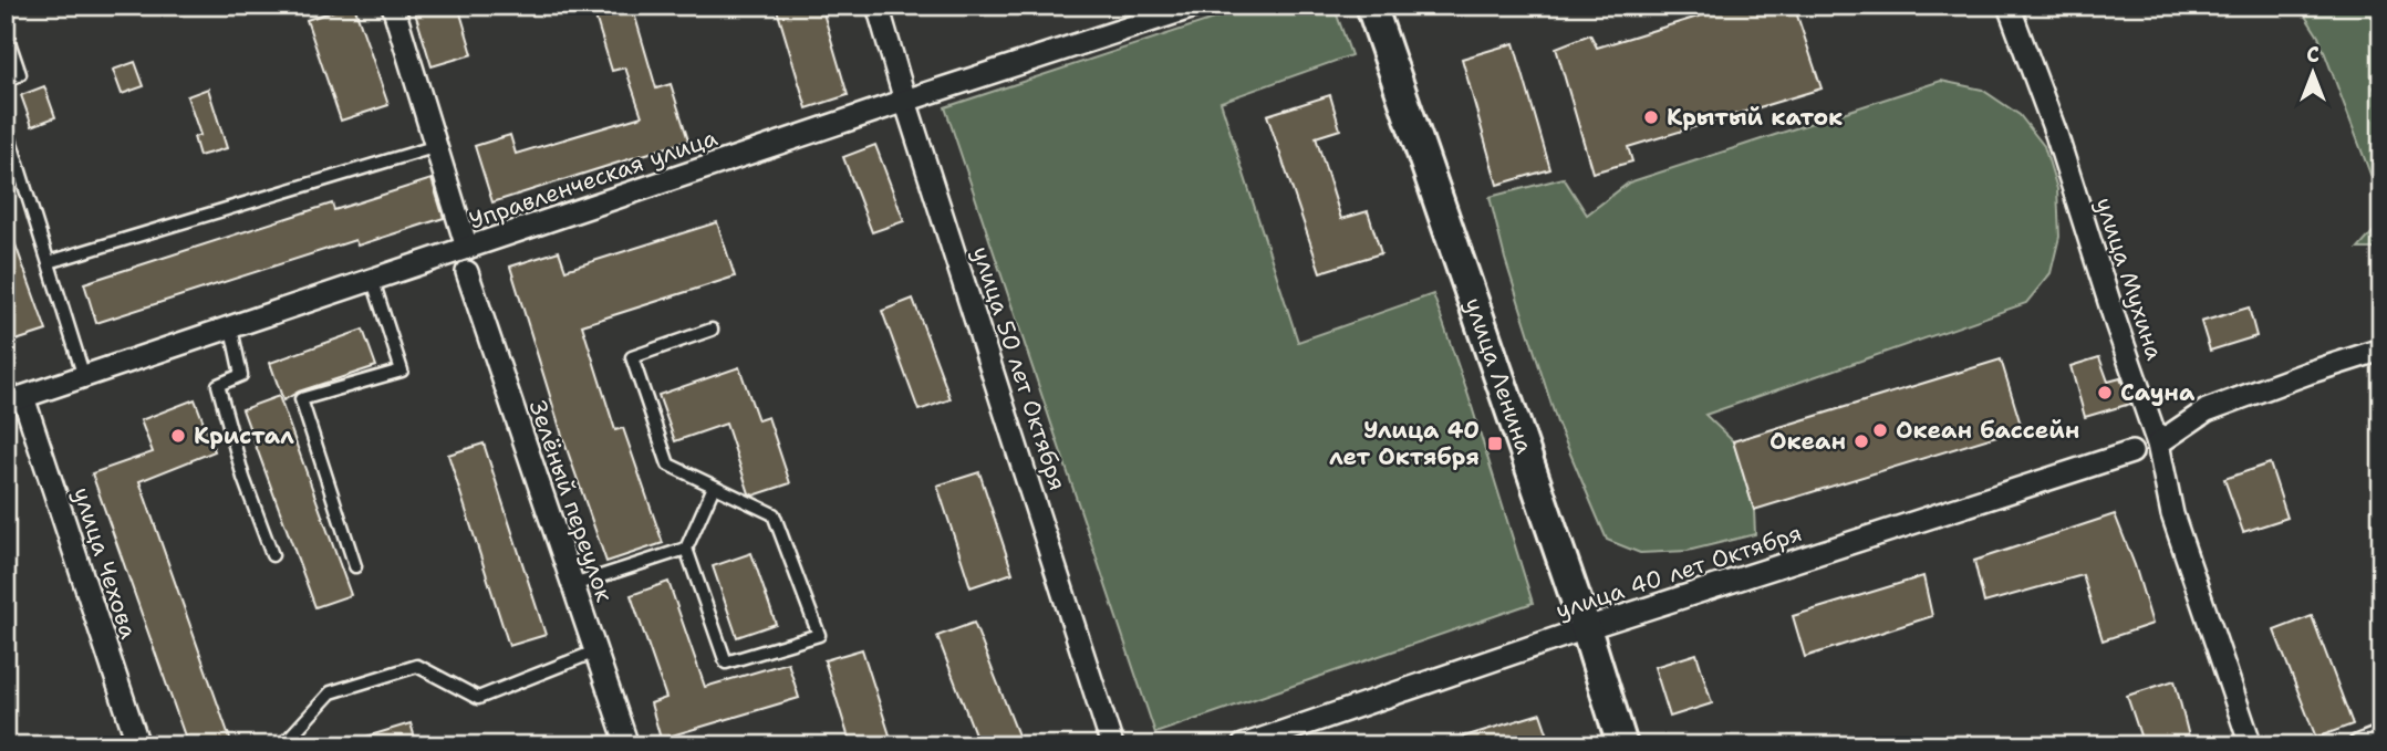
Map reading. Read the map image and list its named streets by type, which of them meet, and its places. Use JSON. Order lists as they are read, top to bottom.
{
  "streets": {
    "main road": ["улица Ленина"],
    "street": [
      "Управленческая улица",
      "улица Мухина",
      "улица 50 лет Октября",
      "Зелёный переулок",
      "улица Чехова",
      "улица 40 лет Октября"
    ]
  },
  "crossings": [
    ["Управленческая улица", "улица 50 лет Октября"],
    ["Управленческая улица", "улица Чехова"],
    ["улица Ленина", "улица 40 лет Октября"]
  ],
  "places": {
    "other": [
      "Крытый каток",
      "Сауна",
      "Океан бассейн",
      "Кристал",
      "Океан"
    ],
    "transit": ["Улица 40 лет Октября"]
  },
  "north": "top"
}
